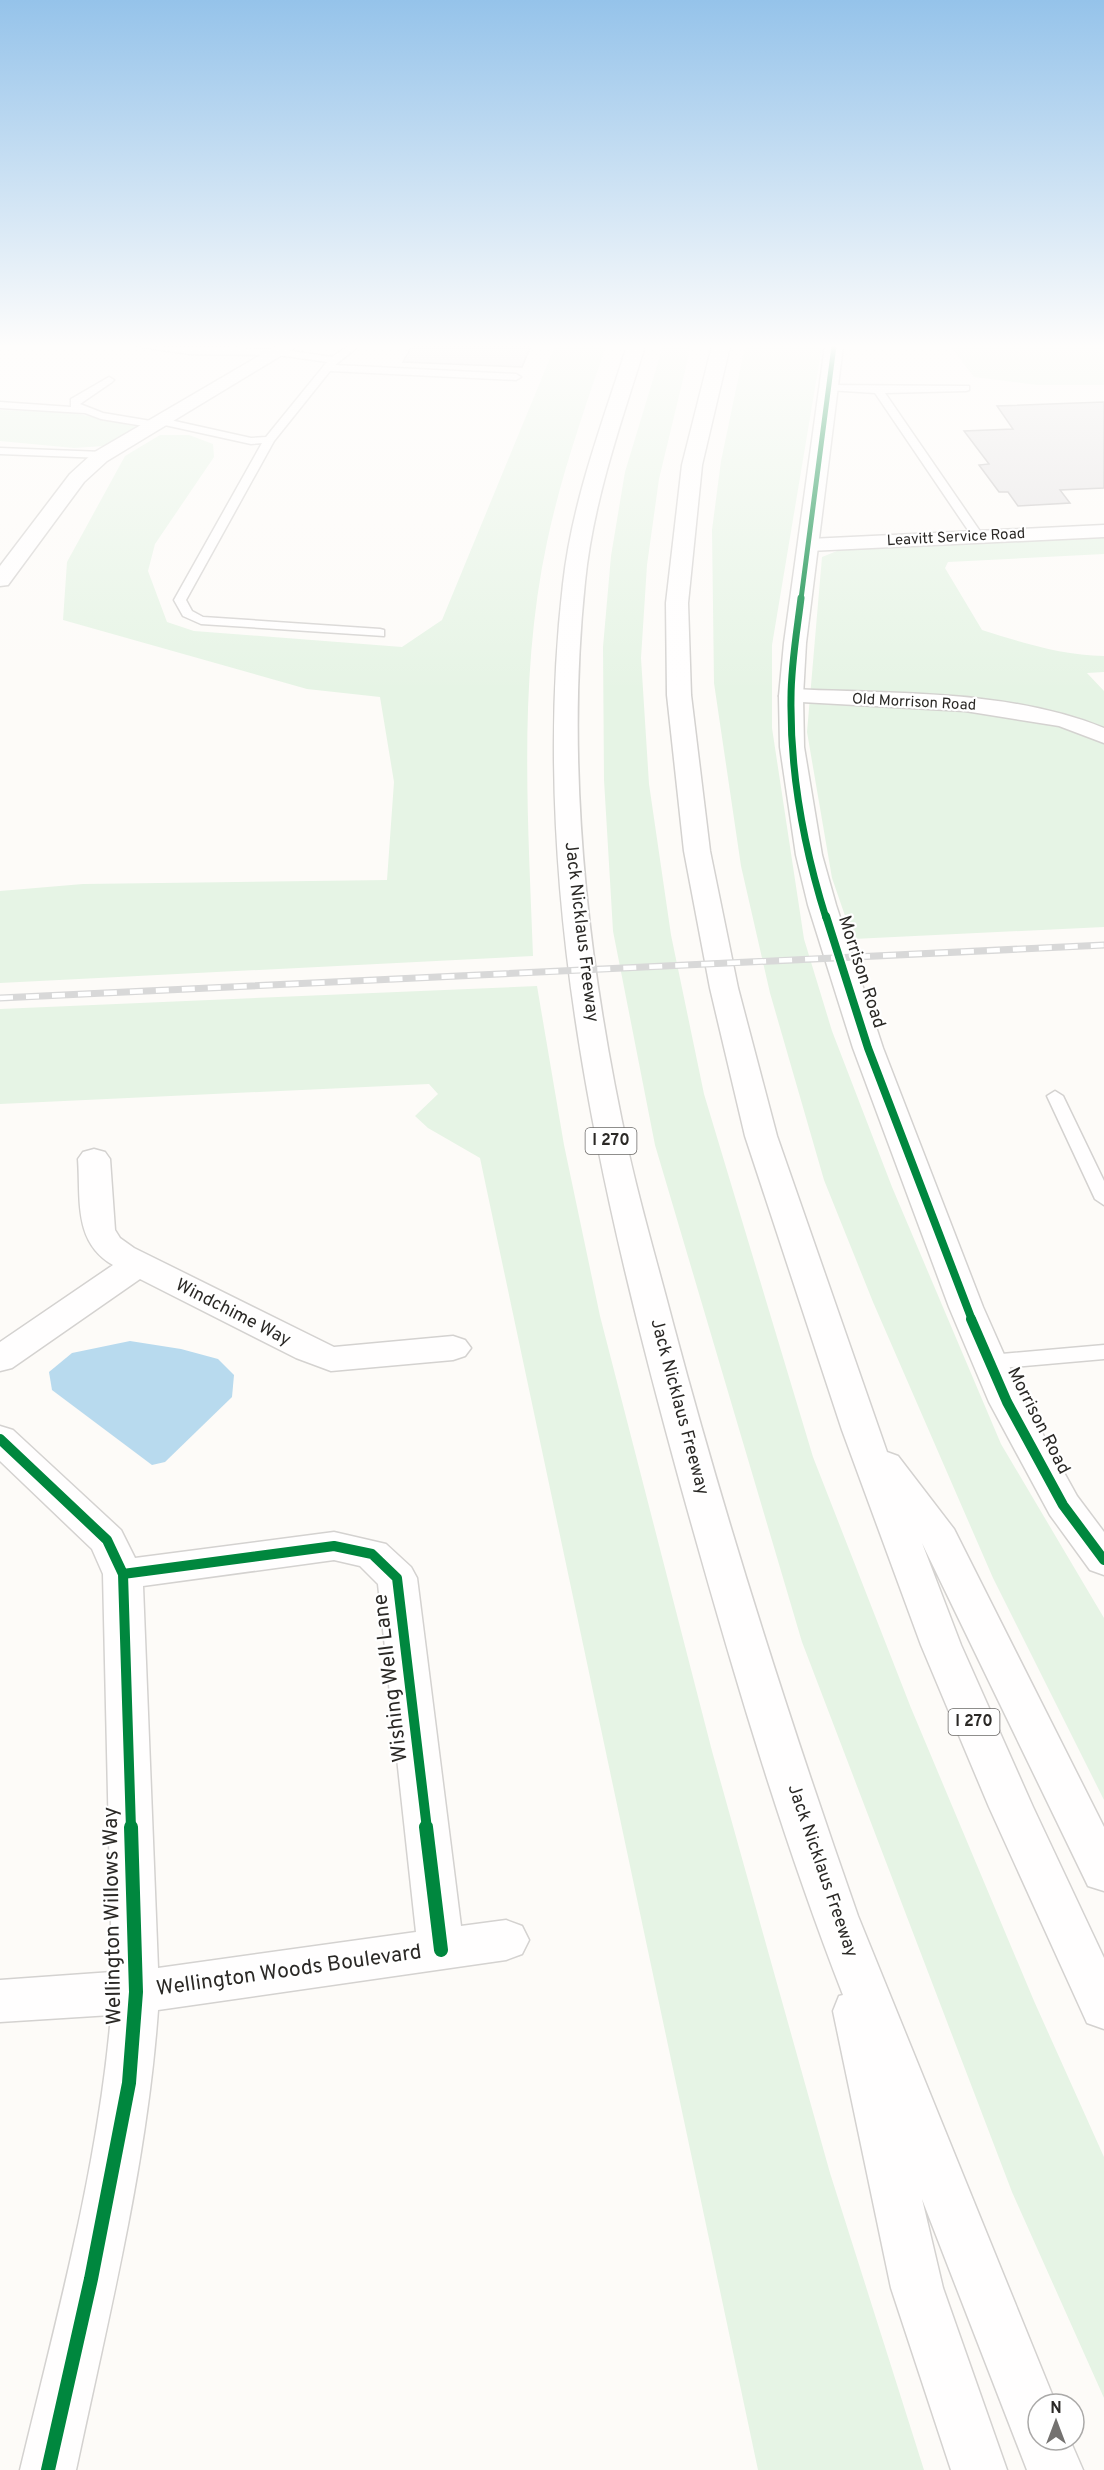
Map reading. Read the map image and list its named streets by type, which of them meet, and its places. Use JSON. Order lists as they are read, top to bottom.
{
  "streets": {
    "main road": [
      "Leavitt Service Road",
      "Old Morrison Road",
      "Jack Nicklaus Freeway",
      "Morrison Road",
      "I 270",
      "Windchime Way",
      "Wishing Well Lane",
      "Wellington Willows Way",
      "Wellington Woods Boulevard"
    ]
  },
  "crossings": [
    ["Leavitt Service Road", "Morrison Road"],
    ["Old Morrison Road", "Morrison Road"],
    ["Wishing Well Lane", "Wellington Willows Way"],
    ["Wishing Well Lane", "Wellington Woods Boulevard"],
    ["Wellington Willows Way", "Wellington Woods Boulevard"]
  ],
  "north": "top"
}
